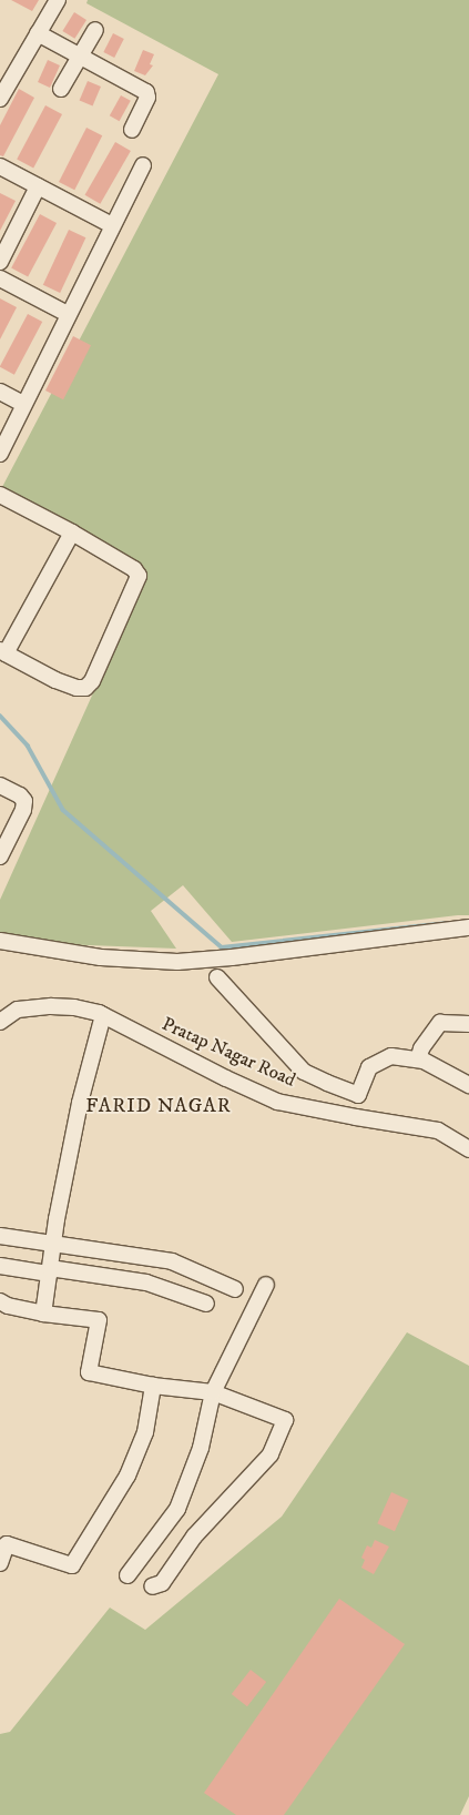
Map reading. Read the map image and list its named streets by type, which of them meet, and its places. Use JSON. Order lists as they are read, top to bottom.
{
  "streets": {
    "street": ["Pratap Nagar Road"]
  },
  "districts": ["FARID NAGAR"]
}
